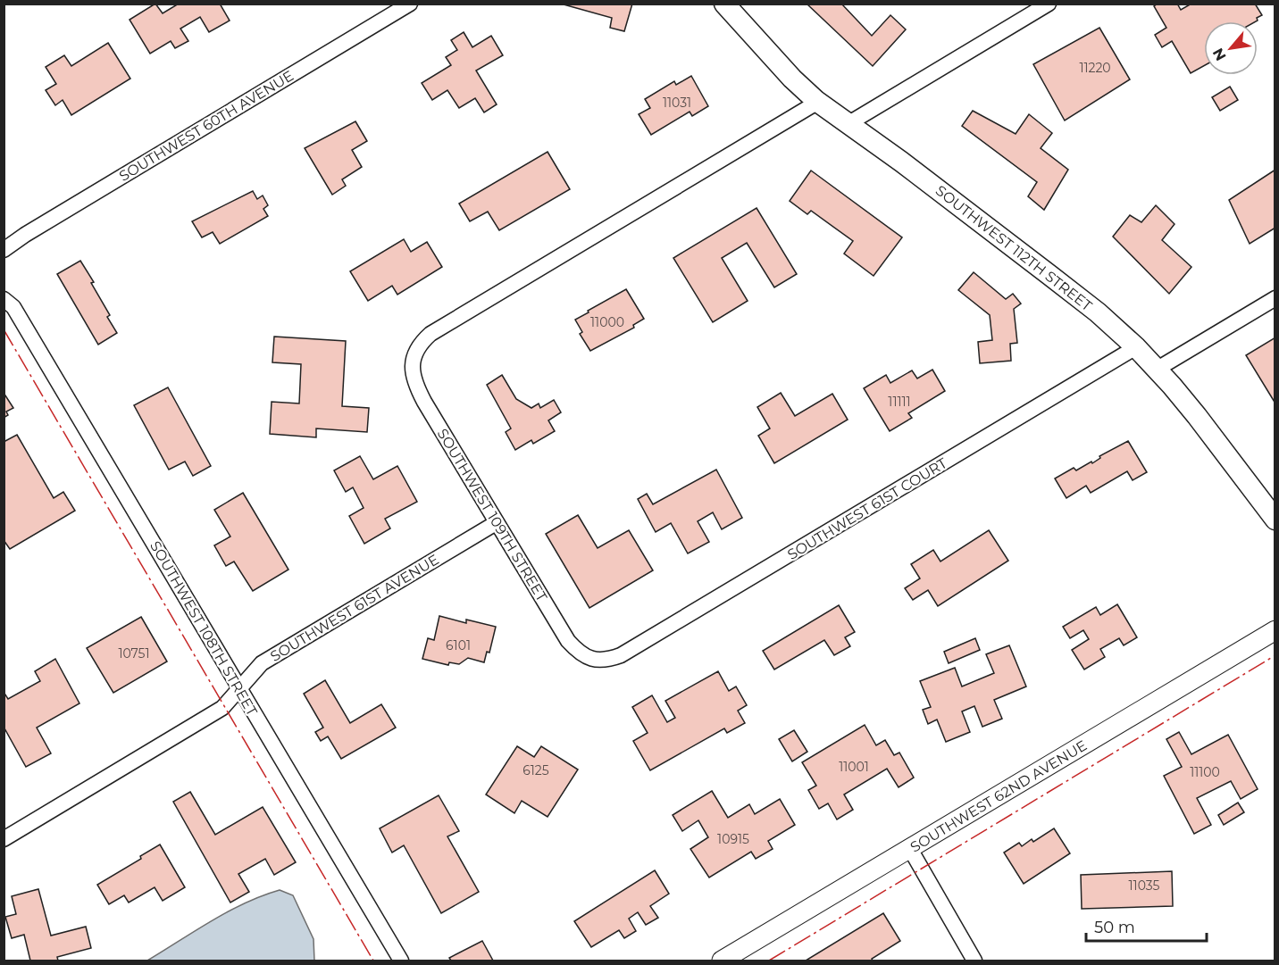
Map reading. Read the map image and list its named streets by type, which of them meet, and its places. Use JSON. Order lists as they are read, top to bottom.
{
  "streets": {
    "main road": ["SOUTHWEST 112TH STREET"],
    "street": [
      "SOUTHWEST 60TH AVENUE",
      "SOUTHWEST 61ST COURT",
      "SOUTHWEST 109TH STREET",
      "SOUTHWEST 61ST AVENUE",
      "SOUTHWEST 108TH STREET",
      "SOUTHWEST 62ND AVENUE"
    ]
  },
  "crossings": [
    ["SOUTHWEST 112TH STREET", "SOUTHWEST 61ST COURT"],
    ["SOUTHWEST 112TH STREET", "SOUTHWEST 109TH STREET"],
    ["SOUTHWEST 61ST COURT", "SOUTHWEST 109TH STREET"],
    ["SOUTHWEST 109TH STREET", "SOUTHWEST 61ST AVENUE"],
    ["SOUTHWEST 61ST AVENUE", "SOUTHWEST 108TH STREET"]
  ],
  "house_numbers": [
    "11220",
    "11031",
    "11000",
    "11111",
    "6101",
    "10751",
    "11001",
    "6125",
    "11100",
    "10915",
    "11035"
  ],
  "scale_bar": "50 m",
  "north": "bottom left"
}
